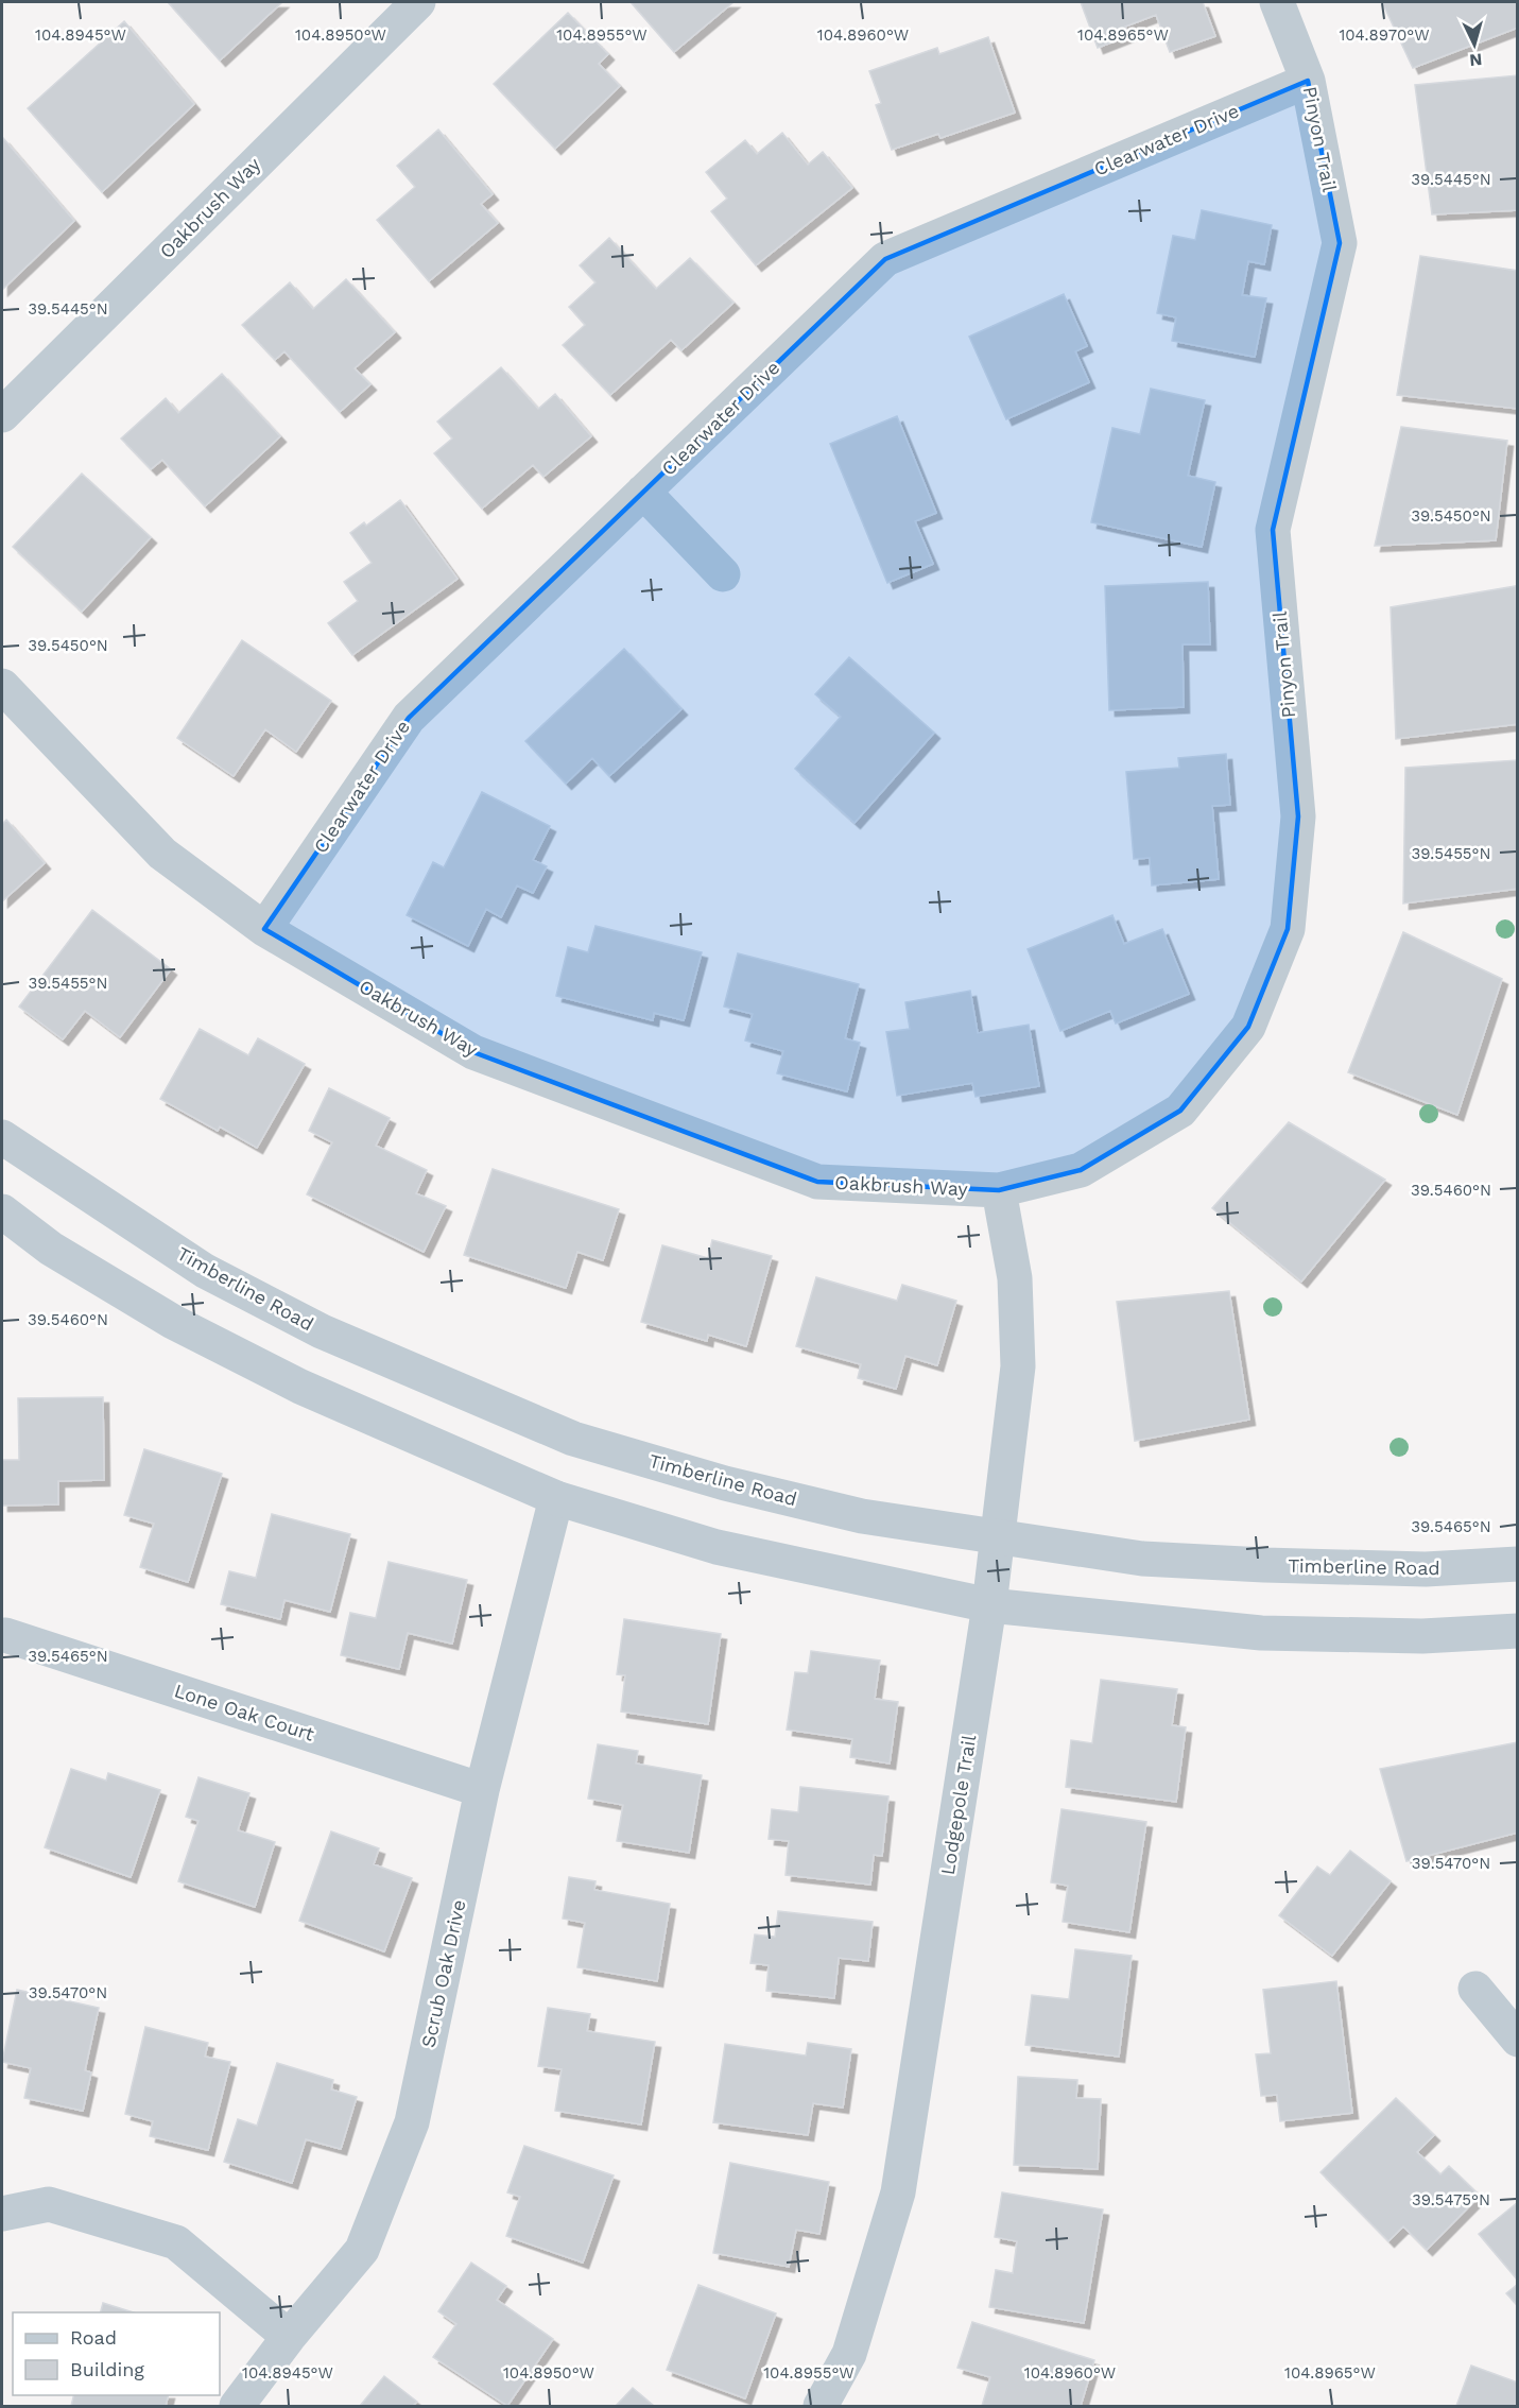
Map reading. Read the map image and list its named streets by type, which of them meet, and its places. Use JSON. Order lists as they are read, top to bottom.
{
  "streets": {
    "street": [
      "Pinyon Trail",
      "Clearwater Drive",
      "Oakbrush Way",
      "Timberline Road",
      "Lone Oak Court",
      "Lodgepole Trail",
      "Scrub Oak Drive"
    ]
  },
  "crossings": [
    ["Pinyon Trail", "Clearwater Drive"],
    ["Pinyon Trail", "Oakbrush Way"],
    ["Pinyon Trail", "Lodgepole Trail"],
    ["Clearwater Drive", "Oakbrush Way"],
    ["Oakbrush Way", "Lodgepole Trail"],
    ["Timberline Road", "Lodgepole Trail"],
    ["Lone Oak Court", "Scrub Oak Drive"]
  ],
  "legend": ["Road", "Building"],
  "north": "bottom",
  "coordinates": [
    "104.8970°W",
    "104.8945°W",
    "104.8950°W",
    "104.8955°W",
    "104.8960°W",
    "104.8965°W",
    "39.5445°N",
    "39.5450°N",
    "39.5455°N",
    "39.5460°N",
    "39.5465°N",
    "39.5470°N",
    "39.5475°N"
  ]
}
